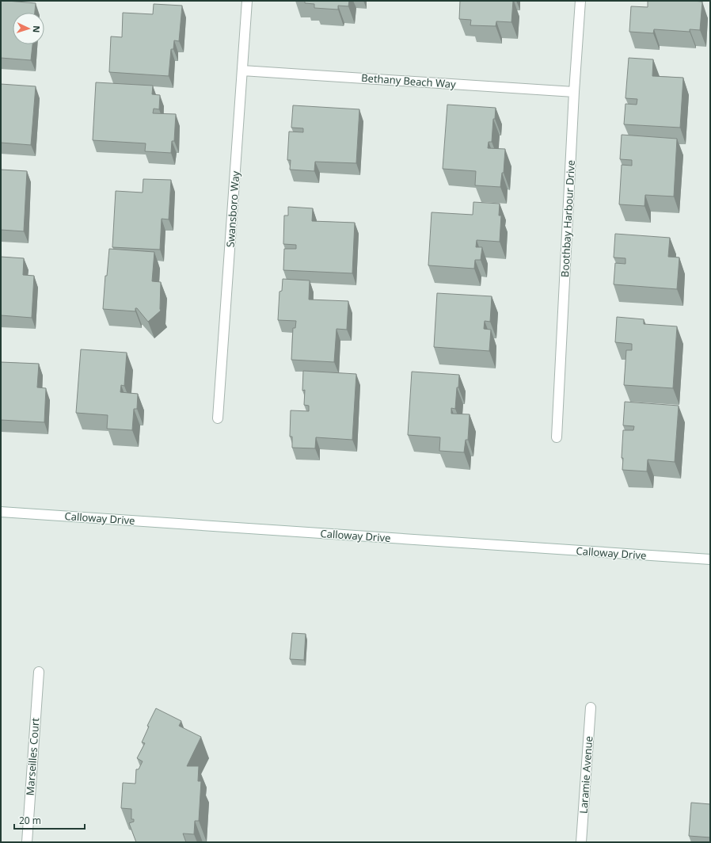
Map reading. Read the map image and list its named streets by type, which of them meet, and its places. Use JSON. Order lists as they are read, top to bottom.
{
  "streets": {
    "street": [
      "Bethany Beach Way",
      "Swansboro Way",
      "Boothbay Harbour Drive",
      "Calloway Drive",
      "Marseilles Court",
      "Laramie Avenue"
    ]
  },
  "crossings": [
    ["Bethany Beach Way", "Swansboro Way"],
    ["Bethany Beach Way", "Boothbay Harbour Drive"]
  ],
  "scale_bar": "20 m",
  "north": "right"
}
